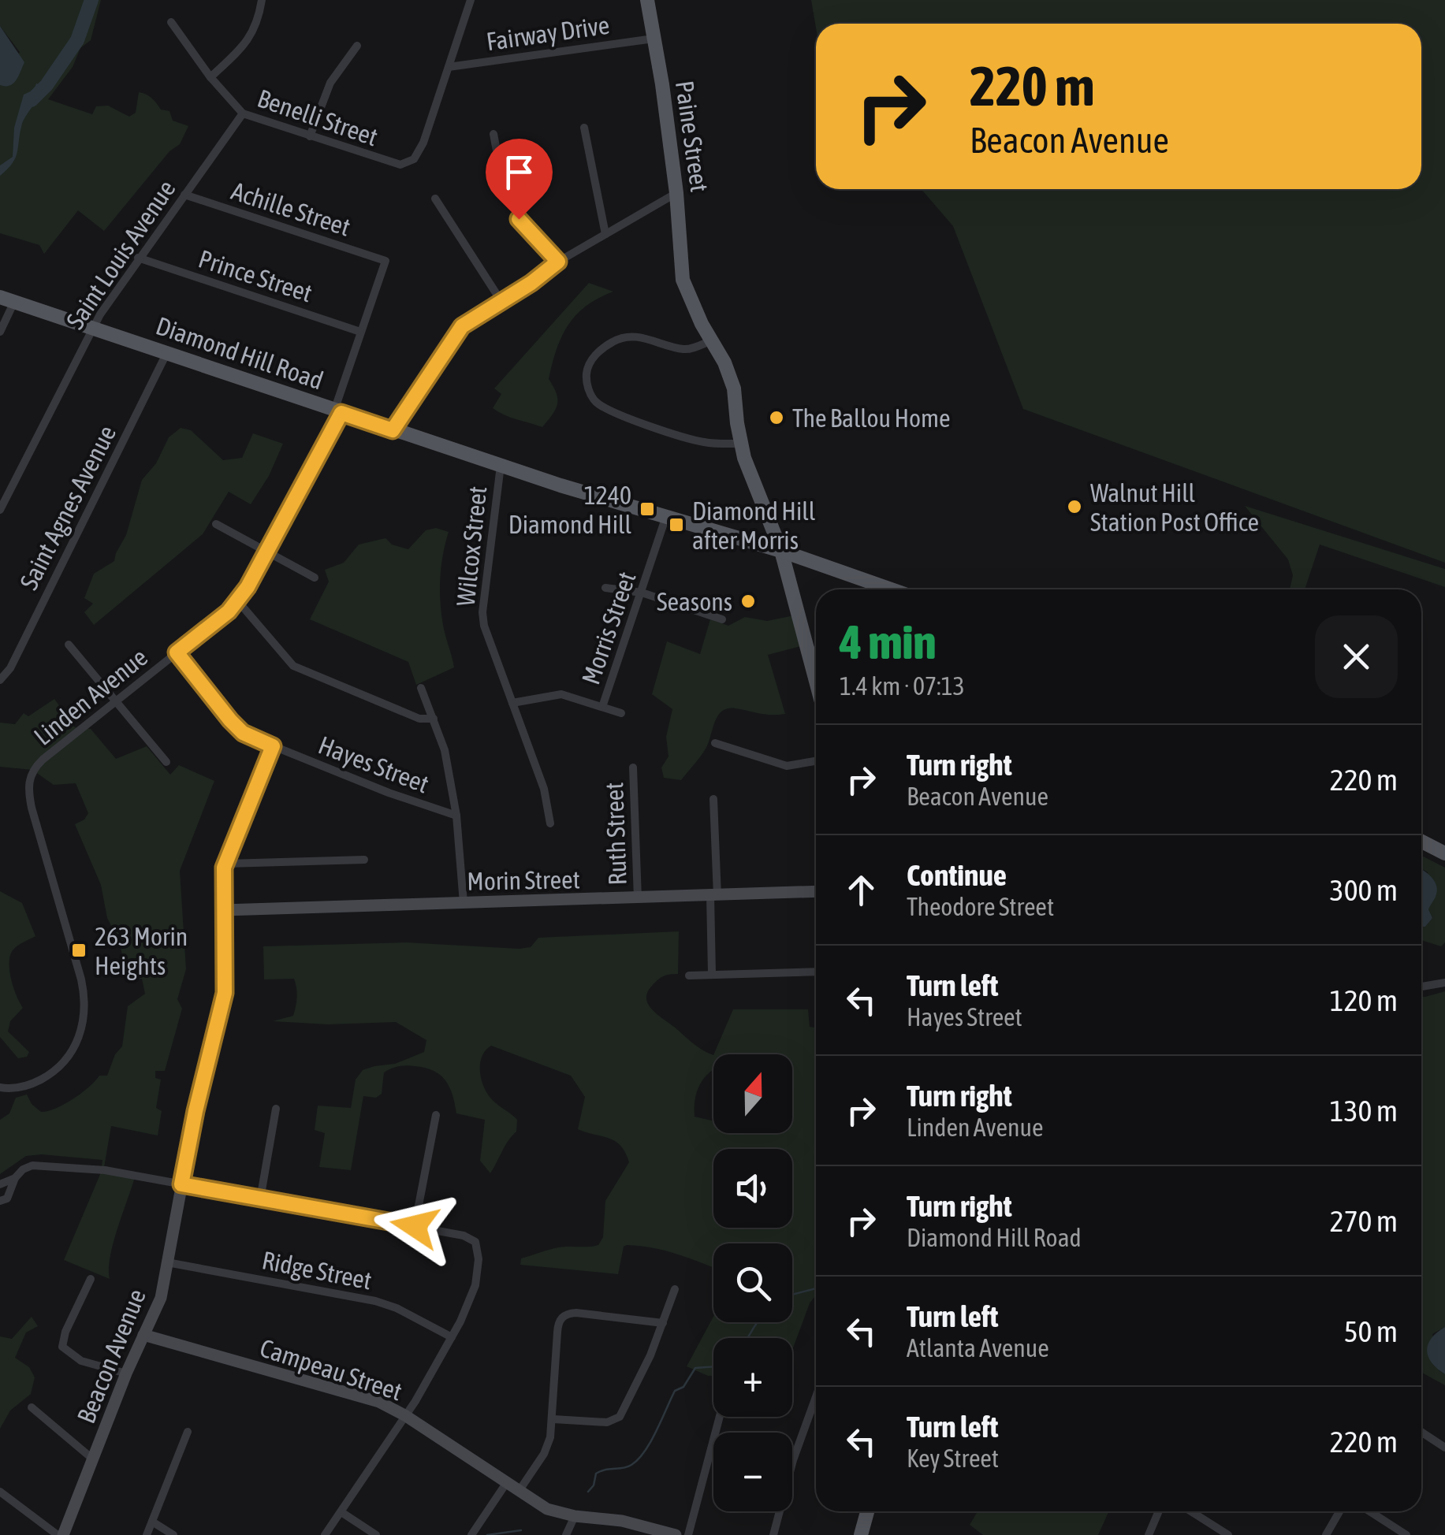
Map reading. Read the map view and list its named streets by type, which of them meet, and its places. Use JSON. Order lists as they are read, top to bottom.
{
  "streets": {
    "main road": ["Paine Street", "Diamond Hill Road"],
    "street": [
      "Fairway Drive",
      "Benelli Street",
      "Achille Street",
      "Saint Louis Avenue",
      "Prince Street",
      "Saint Agnes Avenue",
      "Wilcox Street",
      "Morris Street",
      "Linden Avenue",
      "Hayes Street",
      "Ruth Street",
      "Morin Street",
      "Ridge Street",
      "Beacon Avenue",
      "Campeau Street"
    ]
  },
  "crossings": [
    ["Fairway Drive", "Benelli Street"],
    ["Fairway Drive", "Paine Street"],
    ["Benelli Street", "Saint Louis Avenue"],
    ["Paine Street", "Diamond Hill Road"],
    ["Achille Street", "Saint Louis Avenue"],
    ["Achille Street", "Linden Avenue"],
    ["Saint Louis Avenue", "Prince Street"],
    ["Saint Louis Avenue", "Diamond Hill Road"],
    ["Prince Street", "Linden Avenue"],
    ["Diamond Hill Road", "Saint Agnes Avenue"],
    ["Diamond Hill Road", "Wilcox Street"],
    ["Diamond Hill Road", "Morris Street"],
    ["Diamond Hill Road", "Linden Avenue"],
    ["Linden Avenue", "Hayes Street"],
    ["Hayes Street", "Beacon Avenue"],
    ["Ruth Street", "Morin Street"],
    ["Morin Street", "Beacon Avenue"],
    ["Ridge Street", "Beacon Avenue"],
    ["Beacon Avenue", "Campeau Street"]
  ],
  "places": {
    "other": ["The Ballou Home", "Walnut Hill Station Post Office", "Seasons"],
    "transit": ["1240 Diamond Hill", "Diamond Hill after Morris", "263 Morin Heights"]
  },
  "north": "top",
  "page": {
    "turn": ["220 m", "Beacon Avenue"],
    "heading": ["4 min", "1.4 km · 07:13"],
    "list": [
      {
        "name": "Turn right",
        "note": "Beacon Avenue",
        "value": "220 m"
      },
      {
        "name": "Continue",
        "note": "Theodore Street",
        "value": "300 m"
      },
      {
        "name": "Turn left",
        "note": "Hayes Street",
        "value": "120 m"
      },
      {
        "name": "Turn right",
        "note": "Linden Avenue",
        "value": "130 m"
      },
      {
        "name": "Turn right",
        "note": "Diamond Hill Road",
        "value": "270 m"
      },
      {
        "name": "Turn left",
        "note": "Atlanta Avenue",
        "value": "50 m"
      },
      {
        "name": "Turn left",
        "note": "Key Street",
        "value": "220 m"
      }
    ],
    "map_buttons": ["+", "−"]
  }
}
